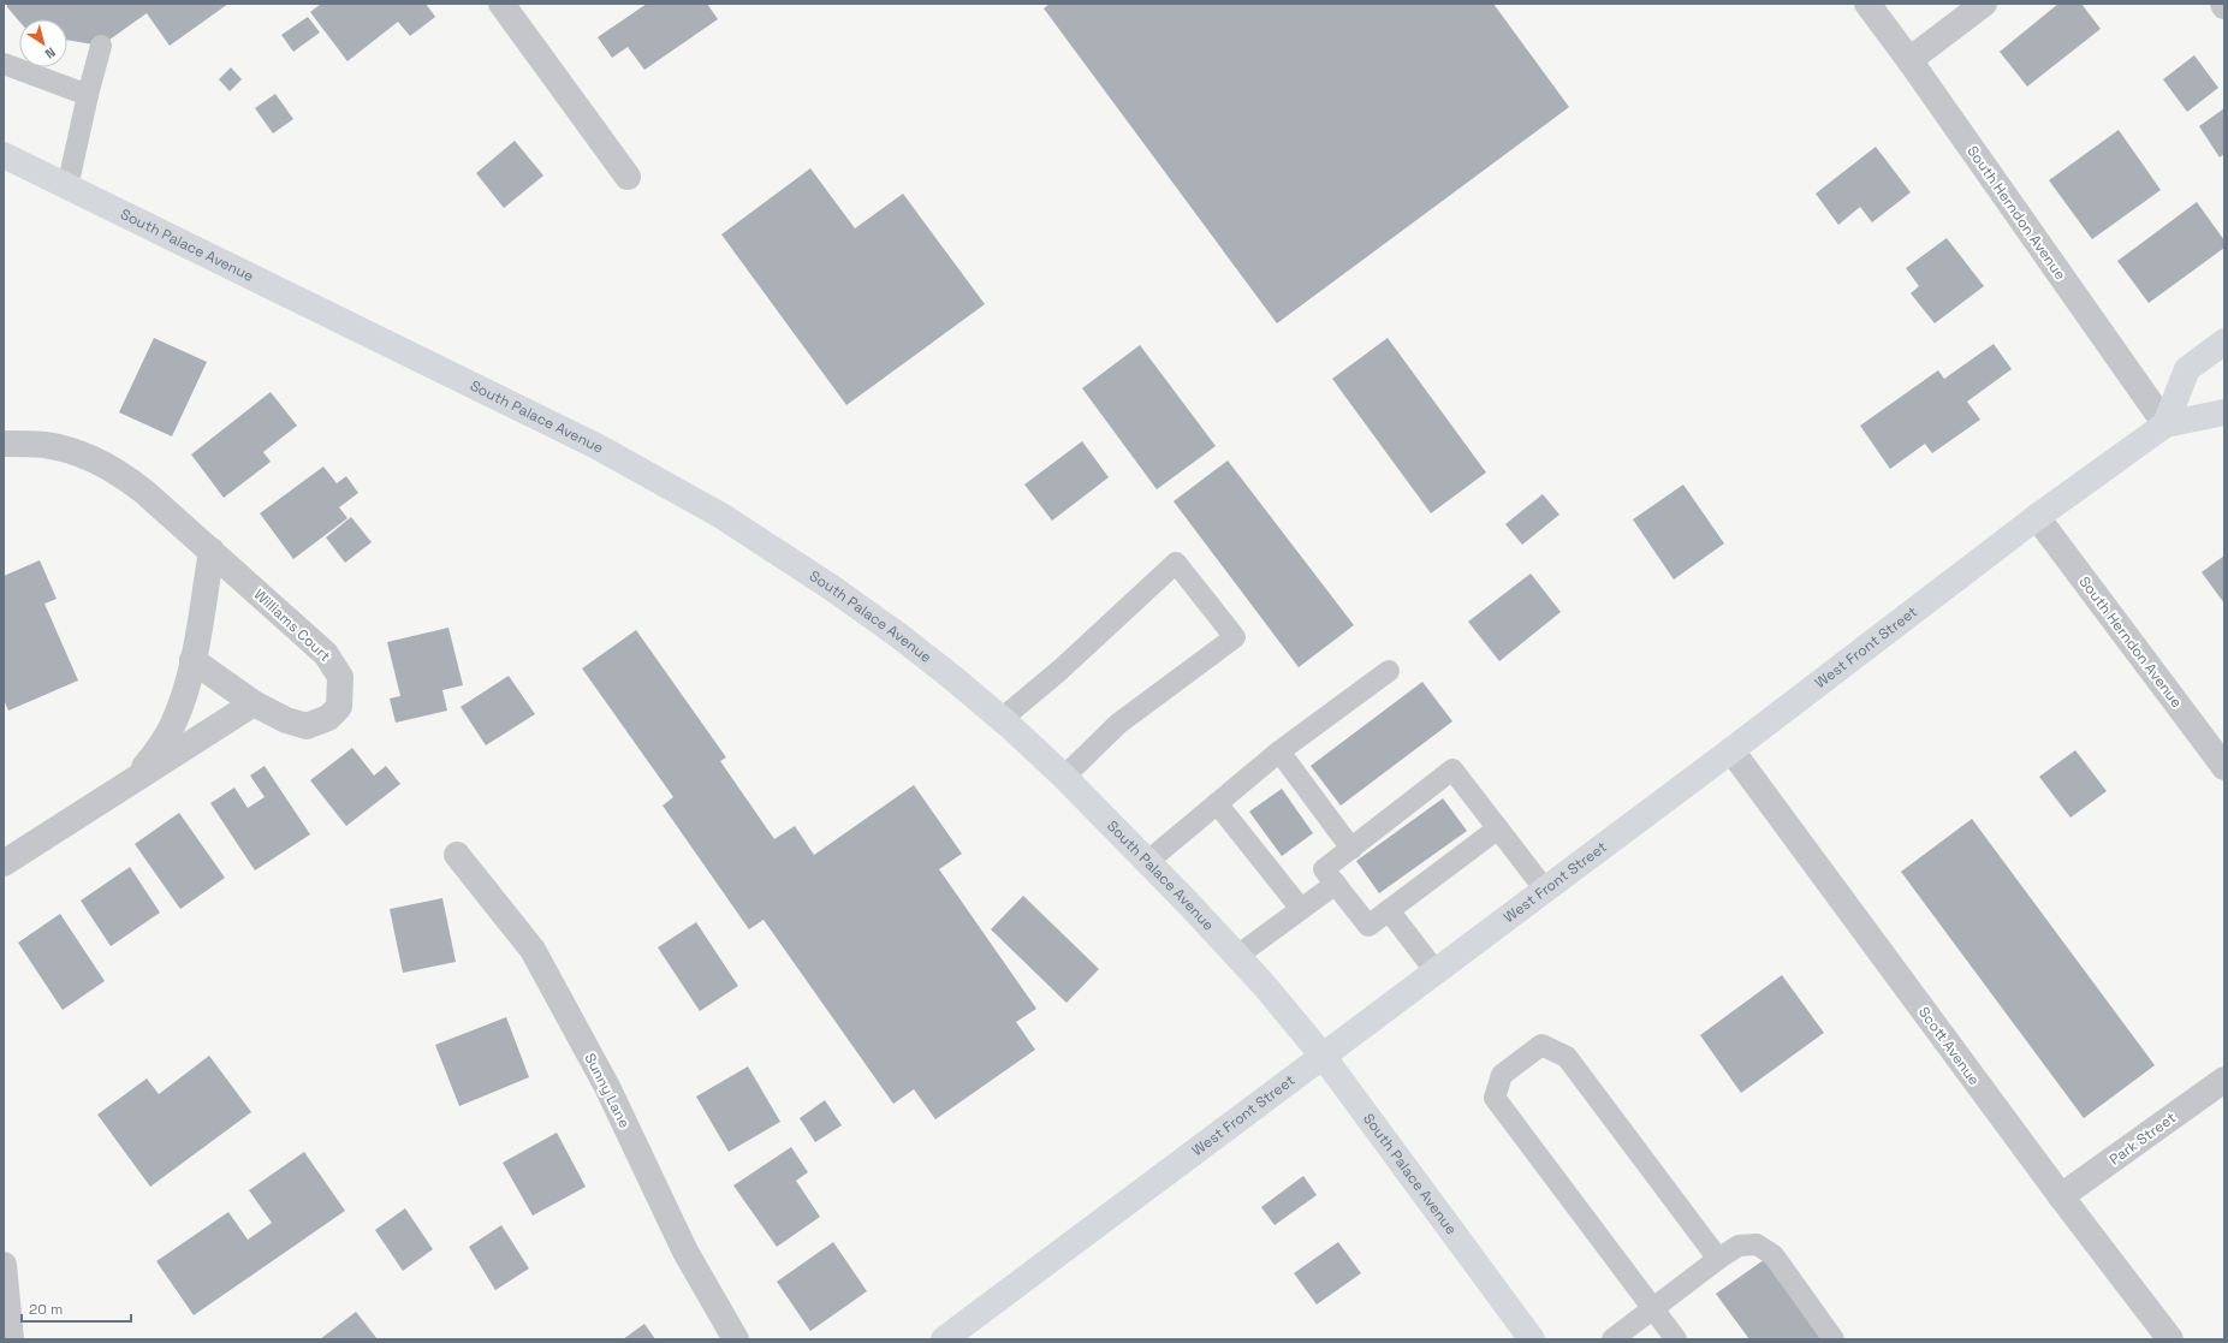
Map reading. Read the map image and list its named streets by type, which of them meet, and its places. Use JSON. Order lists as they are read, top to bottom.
{
  "streets": {
    "main road": ["South Palace Avenue", "West Front Street"],
    "street": [
      "South Herndon Avenue",
      "Williams Court",
      "Scott Avenue",
      "Sunny Lane",
      "Park Street"
    ]
  },
  "crossings": [
    ["South Herndon Avenue", "West Front Street"],
    ["South Palace Avenue", "West Front Street"],
    ["West Front Street", "Scott Avenue"],
    ["Scott Avenue", "Park Street"]
  ],
  "scale_bar": "20 m",
  "north": "bottom right"
}
